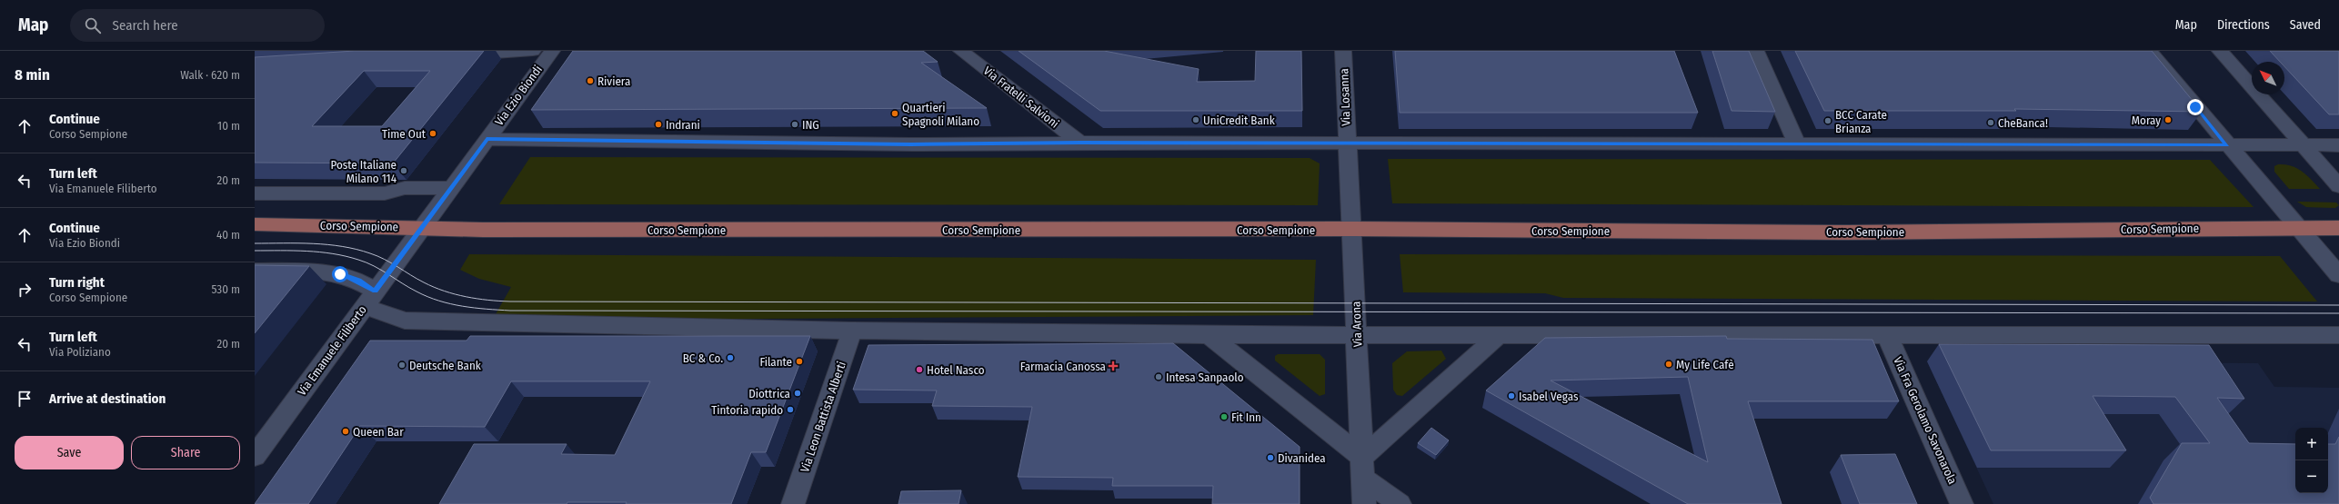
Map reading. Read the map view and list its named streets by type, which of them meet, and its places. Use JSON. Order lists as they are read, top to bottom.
{
  "streets": {
    "main road": ["Corso Sempione"],
    "street": [
      "Via Ezio Biondi",
      "Via Fratelli Salvioni",
      "Via Losanna",
      "Via Arona",
      "Via Emanuele Filiberto",
      "Via Leon Battista Alberti",
      "Via Fra Gerolamo Savonarola"
    ]
  },
  "crossings": [
    ["Via Ezio Biondi", "Corso Sempione"],
    ["Via Ezio Biondi", "Via Emanuele Filiberto"],
    ["Via Losanna", "Via Arona"],
    ["Corso Sempione", "Via Arona"],
    ["Corso Sempione", "Via Emanuele Filiberto"]
  ],
  "places": {
    "other": [
      "Riviera",
      "Quartieri Spagnoli Milano",
      "UniCredit Bank",
      "Moray",
      "BCC Carate Brianza",
      "CheBanca!",
      "Indrani",
      "ING",
      "Time Out",
      "Poste Italiane Milano 114",
      "BC & Co.",
      "Filante",
      "My Life Cafè",
      "Deutsche Bank",
      "Hotel Nasco",
      "Intesa Sanpaolo",
      "Diottrica",
      "Isabel Vegas",
      "Tintoria rapido",
      "Fit Inn",
      "Queen Bar",
      "Divanidea"
    ],
    "health": ["Farmacia Canossa"]
  },
  "north": "top left",
  "page": {
    "header": "Map",
    "search": "Search here",
    "nav": ["Map", "Directions", "Saved"],
    "heading": ["8 min", "Walk · 620 m"],
    "list": [
      ["Continue", "Corso Sempione", "10 m"],
      ["Turn left", "Via Emanuele Filiberto", "20 m"],
      ["Continue", "Via Ezio Biondi", "40 m"],
      ["Turn right", "Corso Sempione", "530 m"],
      ["Turn left", "Via Poliziano", "20 m"],
      "Arrive at destination"
    ],
    "buttons": ["Save", "Share"],
    "map_buttons": ["+", "−"]
  }
}
